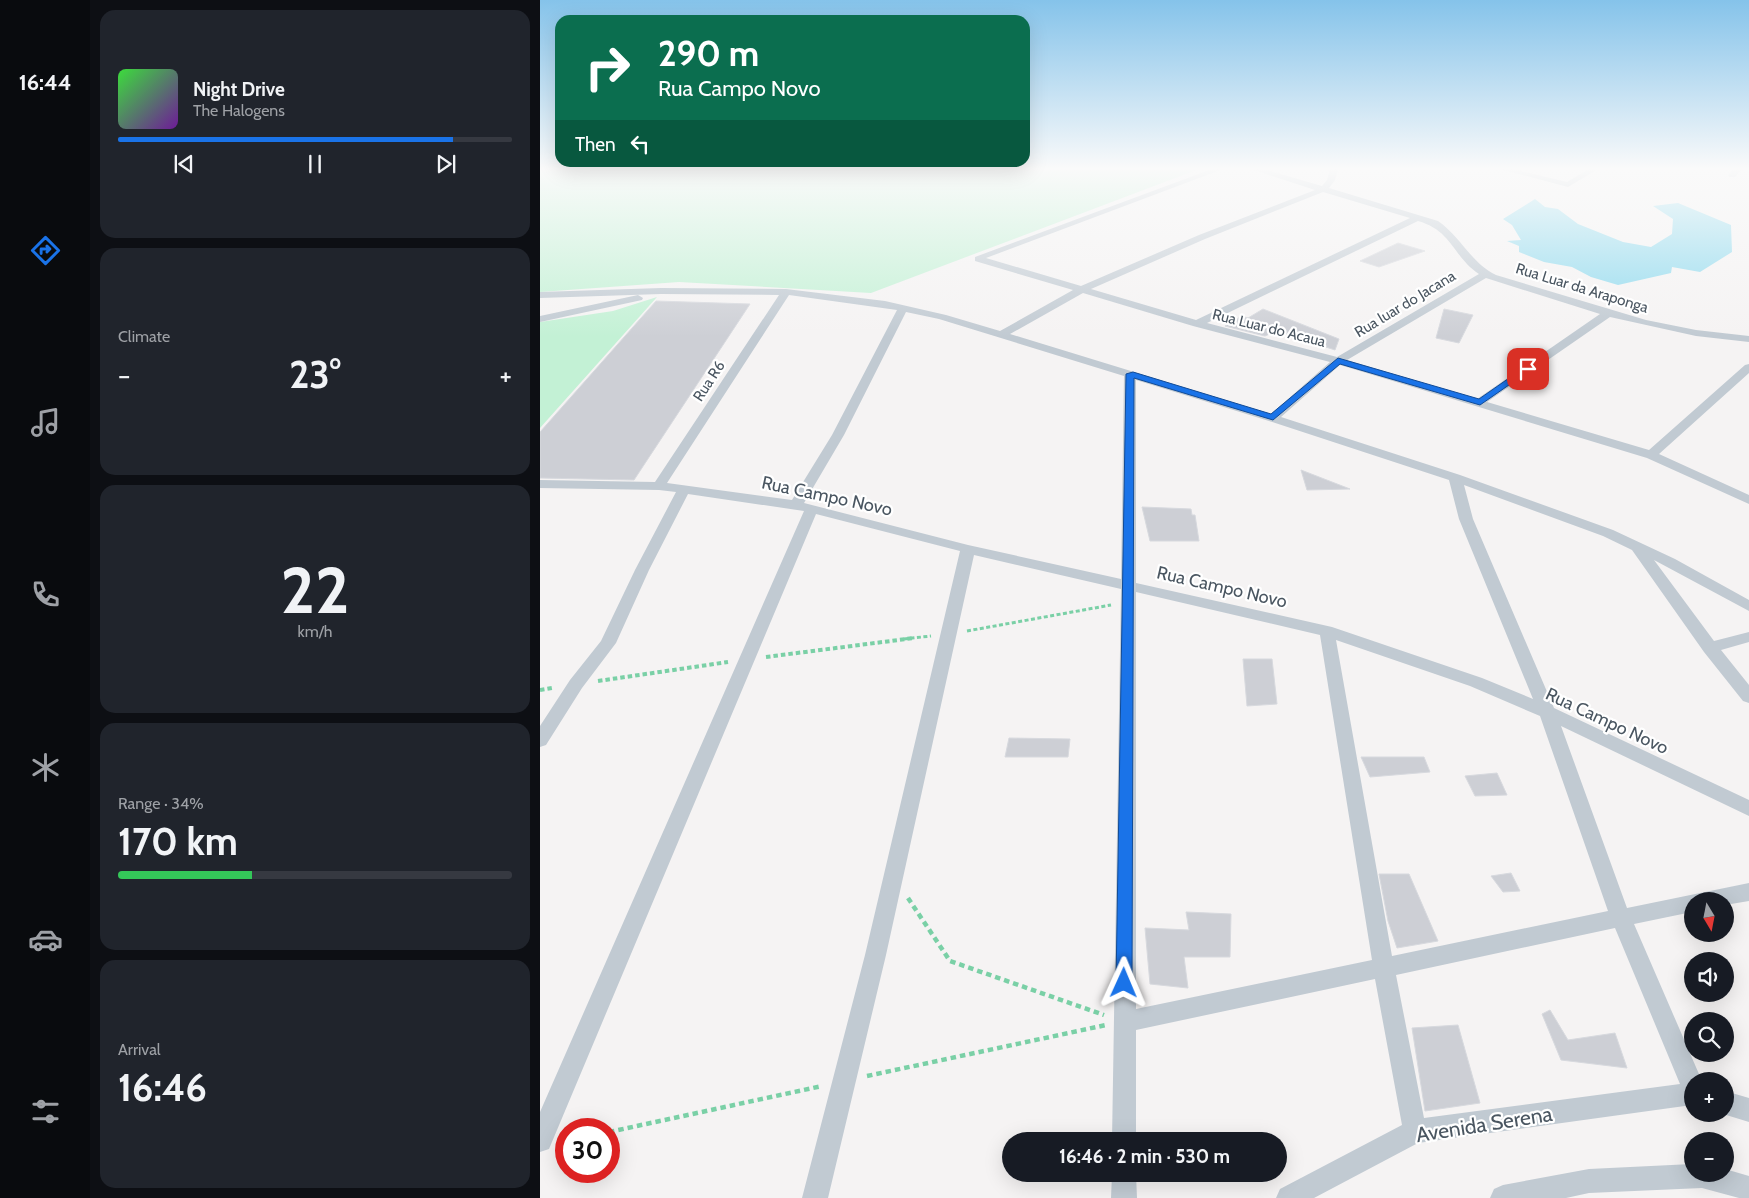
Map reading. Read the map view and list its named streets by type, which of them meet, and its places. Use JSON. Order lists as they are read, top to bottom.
{
  "streets": {
    "street": [
      "Rua Luar da Araponga",
      "Rua luar do Jacana",
      "Rua Luar do Acaua",
      "Rua R6",
      "Rua Campo Novo",
      "Avenida Serena"
    ]
  },
  "crossings": [
    ["Rua Luar da Araponga", "Rua luar do Jacana"],
    ["Rua luar do Jacana", "Rua Luar do Acaua"],
    ["Rua R6", "Rua Campo Novo"]
  ],
  "north": "bottom",
  "page": {
    "tabs": "16:44",
    "turn": ["290 m", "Rua Campo Novo"],
    "song": ["Night Drive", "The Halogens"],
    "then": "Then",
    "tile": [
      "Climate",
      ["22", "km/h"],
      ["Range · 34%", "170 km"],
      ["Arrival", "16:46"]
    ],
    "heat": ["−", "23°", "+"],
    "map_buttons": ["+", "−"],
    "limit": "30",
    "trip": "16:46 · 2 min · 530 m"
  }
}
